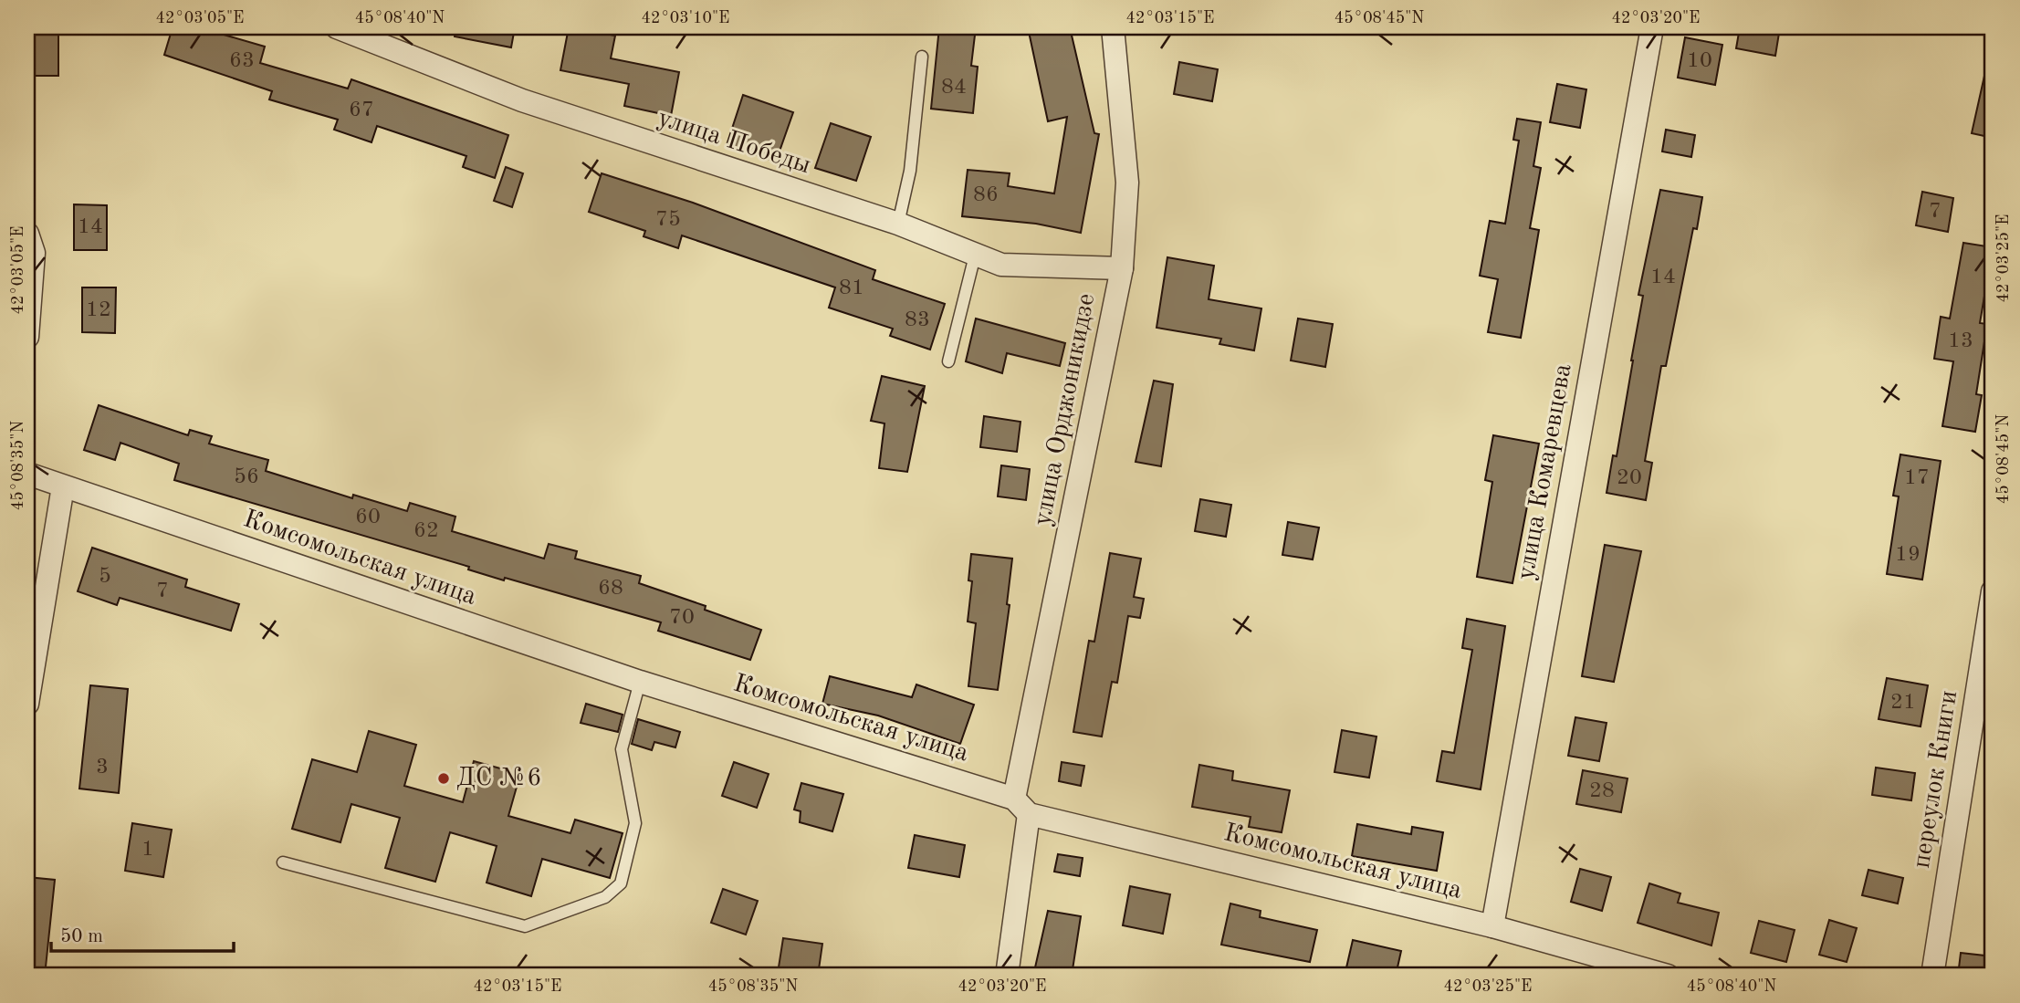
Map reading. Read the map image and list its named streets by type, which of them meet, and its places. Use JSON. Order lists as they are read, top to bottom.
{
  "streets": {
    "street": [
      "улица Победы",
      "улица Орджоникидзе",
      "улица Комаревцева",
      "Комсомольская улица",
      "переулок Книги"
    ]
  },
  "crossings": [
    ["улица Победы", "улица Орджоникидзе"],
    ["улица Орджоникидзе", "Комсомольская улица"],
    ["улица Комаревцева", "Комсомольская улица"]
  ],
  "places": ["ДС №6"],
  "house_numbers": [
    "63",
    "10",
    "84",
    "67",
    "86",
    "7",
    "75",
    "14",
    "14",
    "81",
    "12",
    "83",
    "13",
    "56",
    "20",
    "17",
    "60",
    "62",
    "19",
    "5",
    "68",
    "7",
    "70",
    "21",
    "3",
    "28",
    "1"
  ],
  "scale_bar": "50 m",
  "coordinates": [
    "42°03'05\"E",
    "45°08'40\"N",
    "42°03'10\"E",
    "42°03'15\"E",
    "45°08'45\"N",
    "42°03'20\"E",
    "42°03'25\"E",
    "45°08'35\"N"
  ]
}
